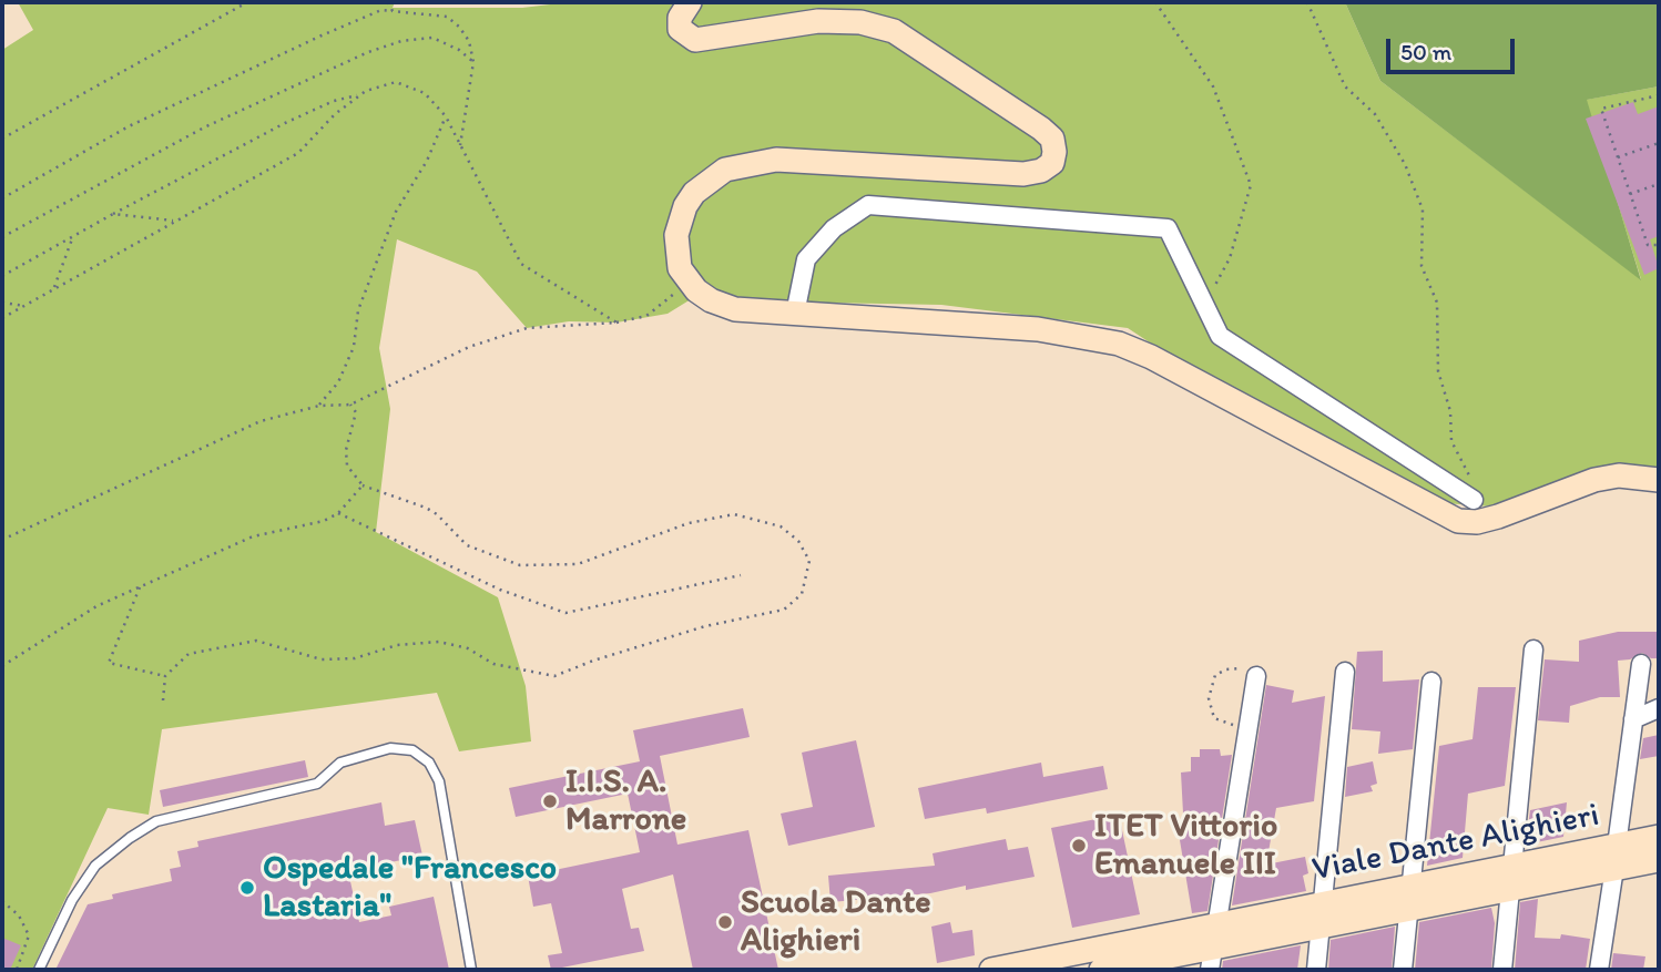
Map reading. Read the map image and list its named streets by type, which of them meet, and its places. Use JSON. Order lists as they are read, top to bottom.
{
  "streets": {
    "main road": ["Viale Dante Alighieri"]
  },
  "places": [
    "I.I.S. A. Marrone",
    "ITET Vittorio Emanuele III",
    "Ospedale \"Francesco Lastaria\"",
    "Scuola Dante Alighieri"
  ],
  "scale_bar": "50 m"
}
